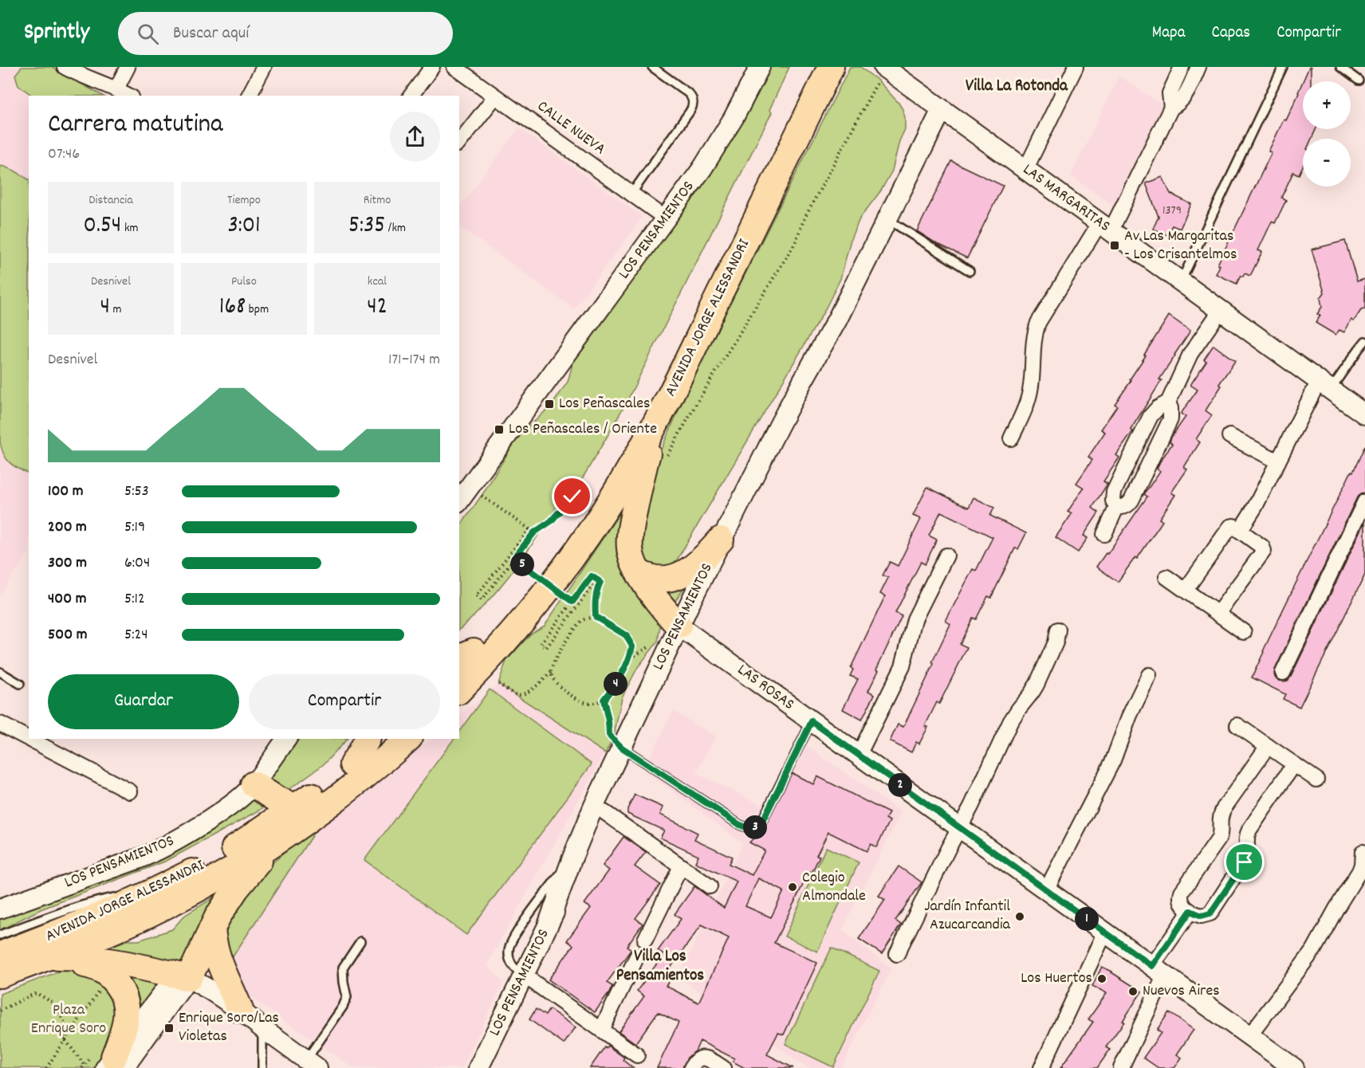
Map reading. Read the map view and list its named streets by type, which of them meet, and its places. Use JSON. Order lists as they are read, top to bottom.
{
  "streets": {
    "highway": ["AVENIDA JORGE ALESSANDRI"],
    "main road": ["LAS MARGARITAS", "LOS PENSAMIENTOS", "LAS ROSAS"],
    "street": ["CALLE NUEVA"]
  },
  "crossings": [
    ["CALLE NUEVA", "LOS PENSAMIENTOS"],
    ["LAS MARGARITAS", "LOS PENSAMIENTOS"],
    ["LOS PENSAMIENTOS", "LAS ROSAS"]
  ],
  "districts": ["Villa La Rotonda", "Villa Los Pensamientos"],
  "parks": ["Plaza Enrique Soro"],
  "places": {
    "transit": [
      "Av Las Margaritas - Los Crisantelmos",
      "Los Peñascales",
      "Los Peñascales / Oriente",
      "Enrique Soro/Las Violetas"
    ],
    "other": [
      "Colegio Almondale",
      "Jardín Infantil Azucarcandia",
      "Los Huertos",
      "Nuevos Aires"
    ]
  },
  "house_numbers": ["1379"],
  "page": {
    "header": "Sprintly",
    "search": "Buscar aquí",
    "nav": ["Mapa", "Capas", "Compartir"],
    "map_buttons": ["+", "−"],
    "heading": ["Carrera matutina", "07:46"],
    "stats": [
      ["Distancia", "0.54 km"],
      ["Tiempo", "3:01"],
      ["Ritmo", "5:35 /km"],
      ["Desnivel", "4 m"],
      ["Pulso", "168 bpm"],
      ["kcal", "42"]
    ],
    "chart": ["Desnivel", "171–174 m"],
    "list": [
      {
        "name": "100 m",
        "note": "5:53"
      },
      {
        "name": "200 m",
        "note": "5:19"
      },
      {
        "name": "300 m",
        "note": "6:04"
      },
      {
        "name": "400 m",
        "note": "5:12"
      },
      {
        "name": "500 m",
        "note": "5:24"
      }
    ],
    "pins": [
      "5",
      "4",
      "2",
      "3",
      "1"
    ],
    "buttons": ["Guardar", "Compartir"]
  }
}
